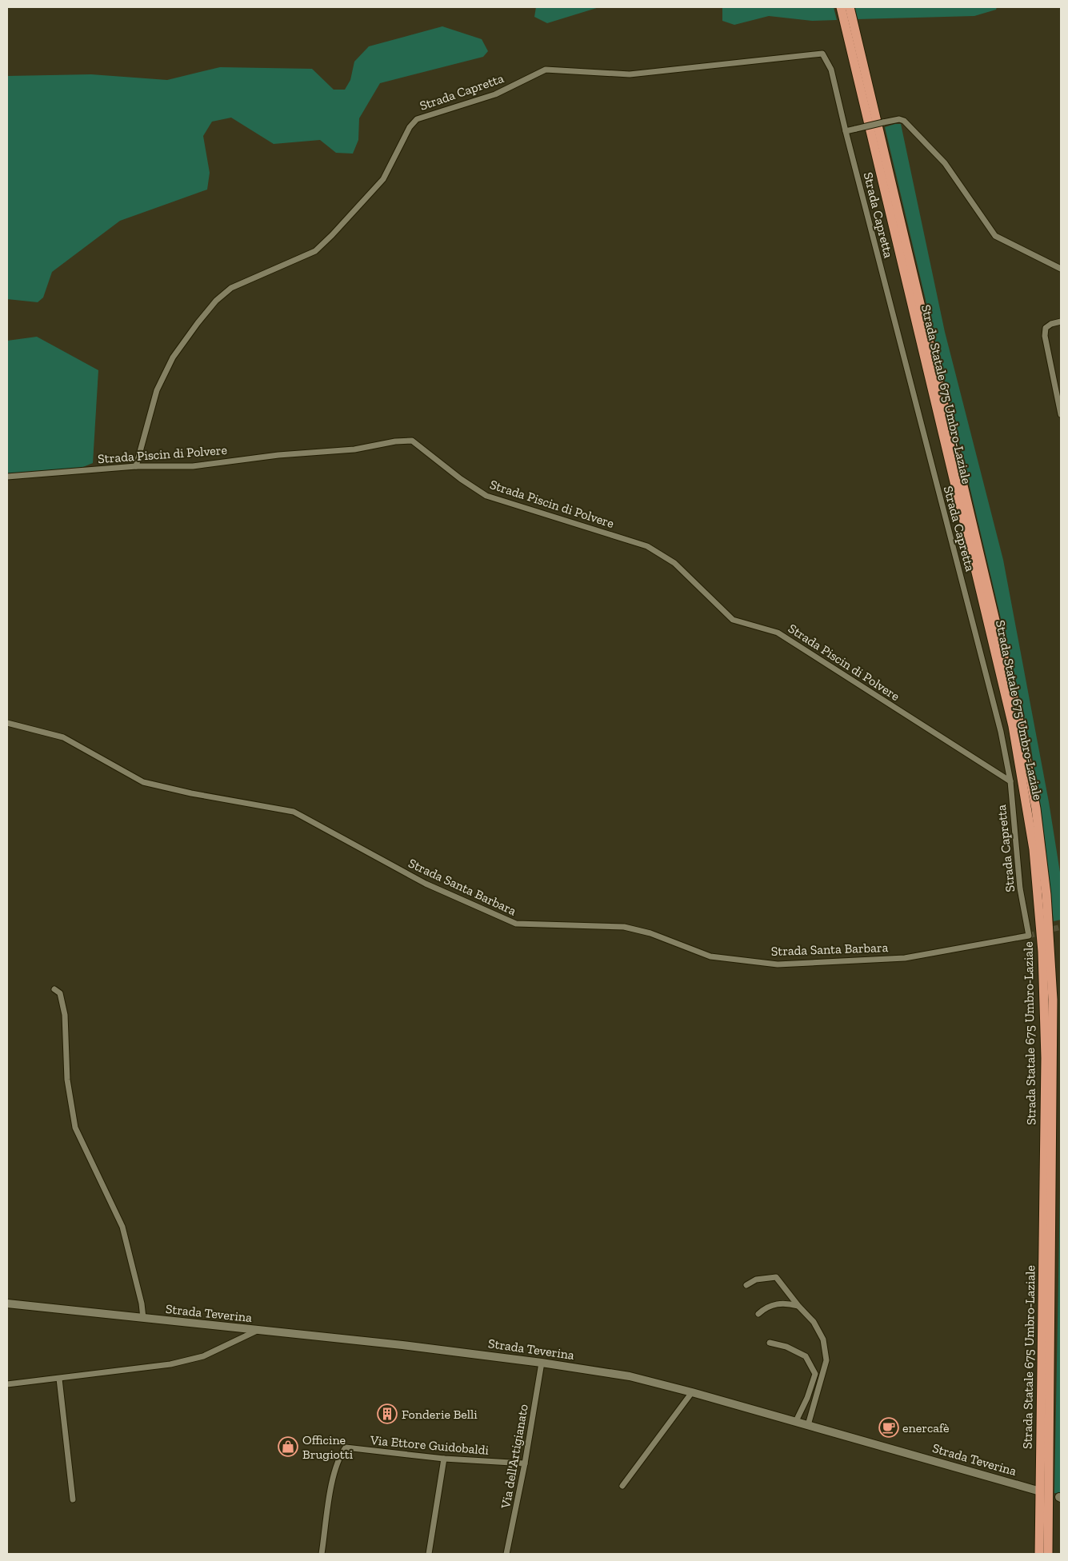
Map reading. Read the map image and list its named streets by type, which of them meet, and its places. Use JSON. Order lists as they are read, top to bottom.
{
  "streets": {
    "highway": ["Strada Statale 675 Umbro-Laziale"],
    "main road": ["Strada Teverina"],
    "street": [
      "Strada Capretta",
      "Strada Piscin di Polvere",
      "Strada Santa Barbara",
      "Via Ettore Guidobaldi",
      "Via dell'Artigianato"
    ]
  },
  "crossings": [
    ["Strada Capretta", "Strada Piscin di Polvere"],
    ["Strada Capretta", "Strada Santa Barbara"],
    ["Strada Teverina", "Via dell'Artigianato"],
    ["Via Ettore Guidobaldi", "Via dell'Artigianato"]
  ],
  "places": {
    "building": ["Fonderie Belli"],
    "cafe": ["enercafè"],
    "shop": ["Officine Brugiotti"]
  }
}
